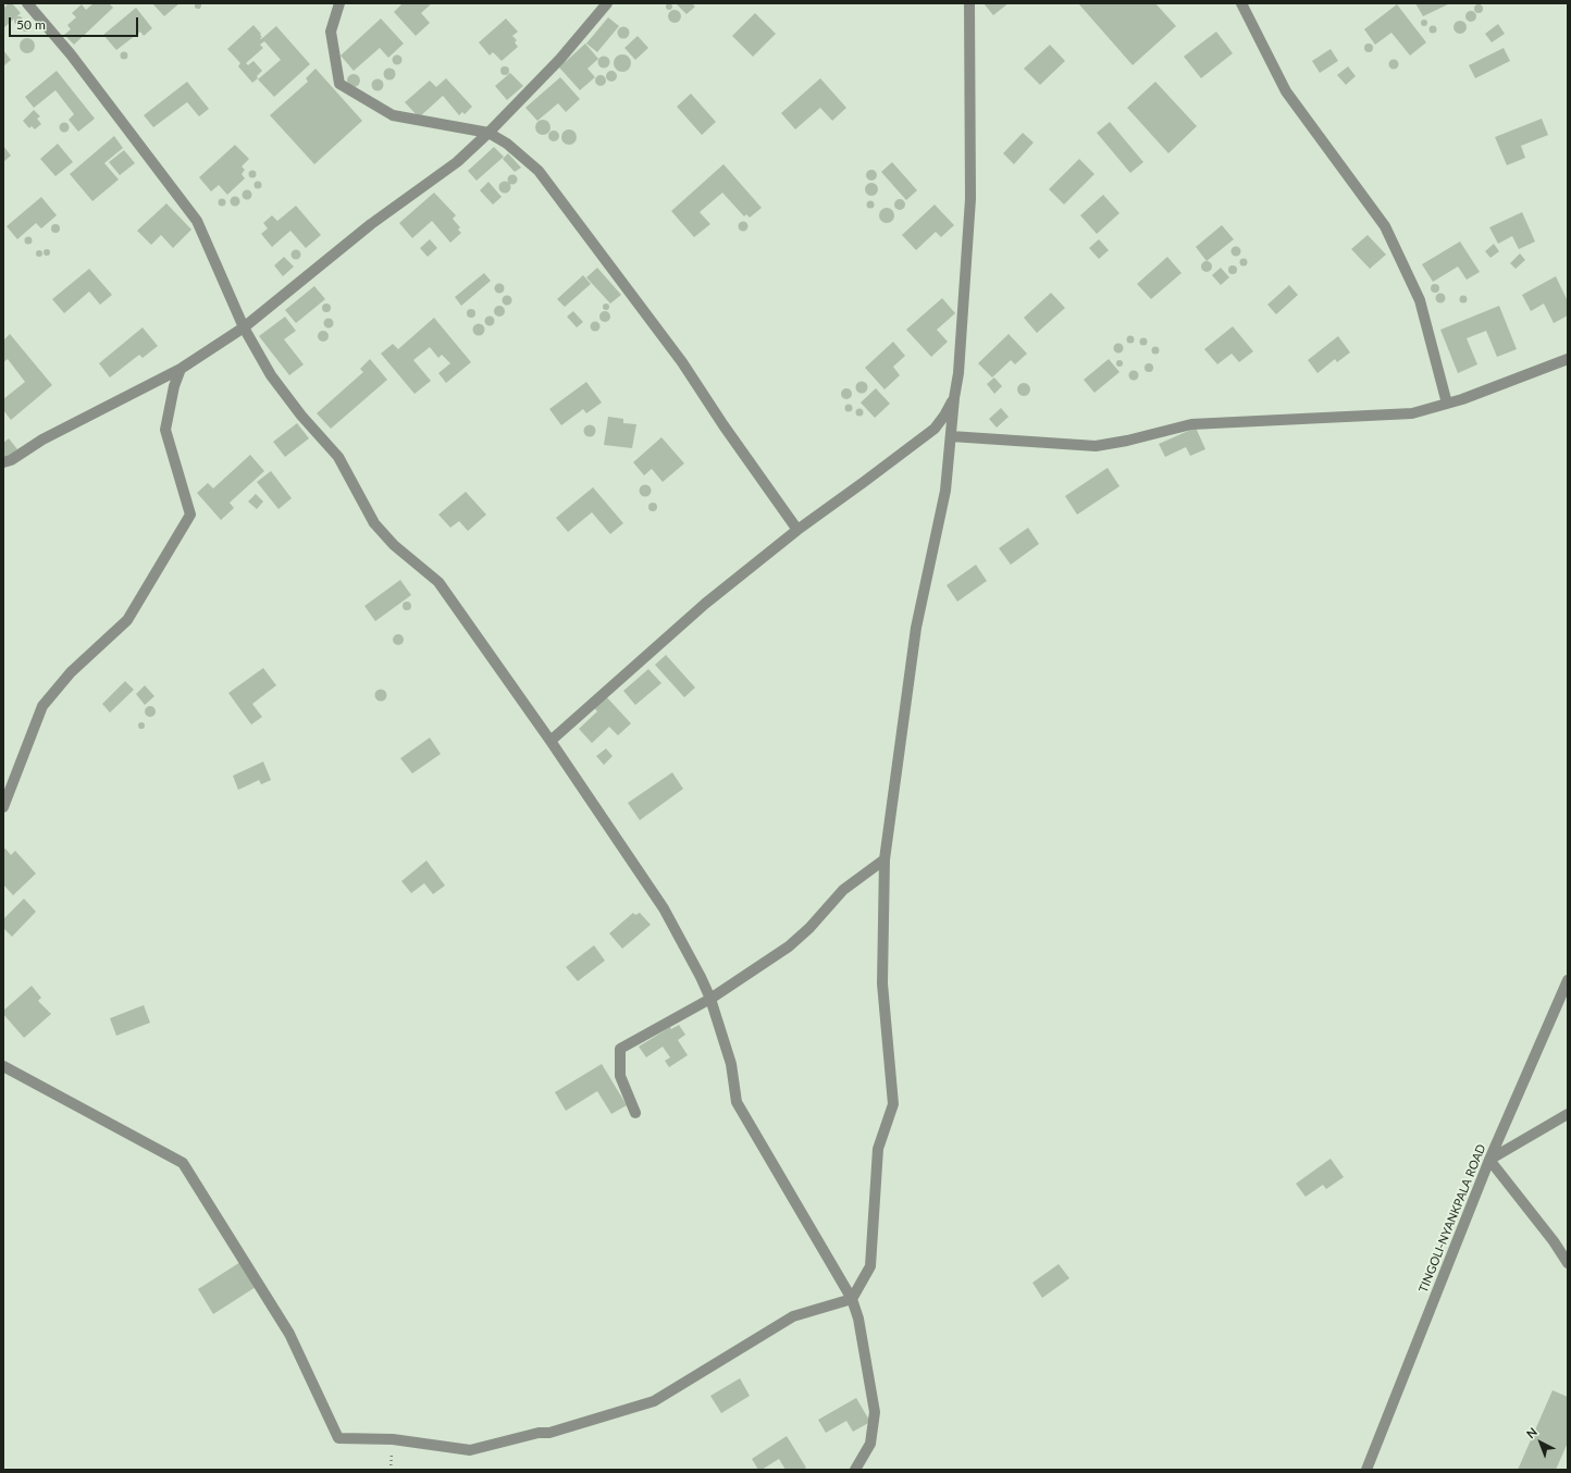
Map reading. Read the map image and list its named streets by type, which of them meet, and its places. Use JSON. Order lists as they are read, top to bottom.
{
  "streets": {
    "street": ["TINGOLI-NYANKPALA ROAD"]
  },
  "scale_bar": "50 m",
  "north": "top left"
}
